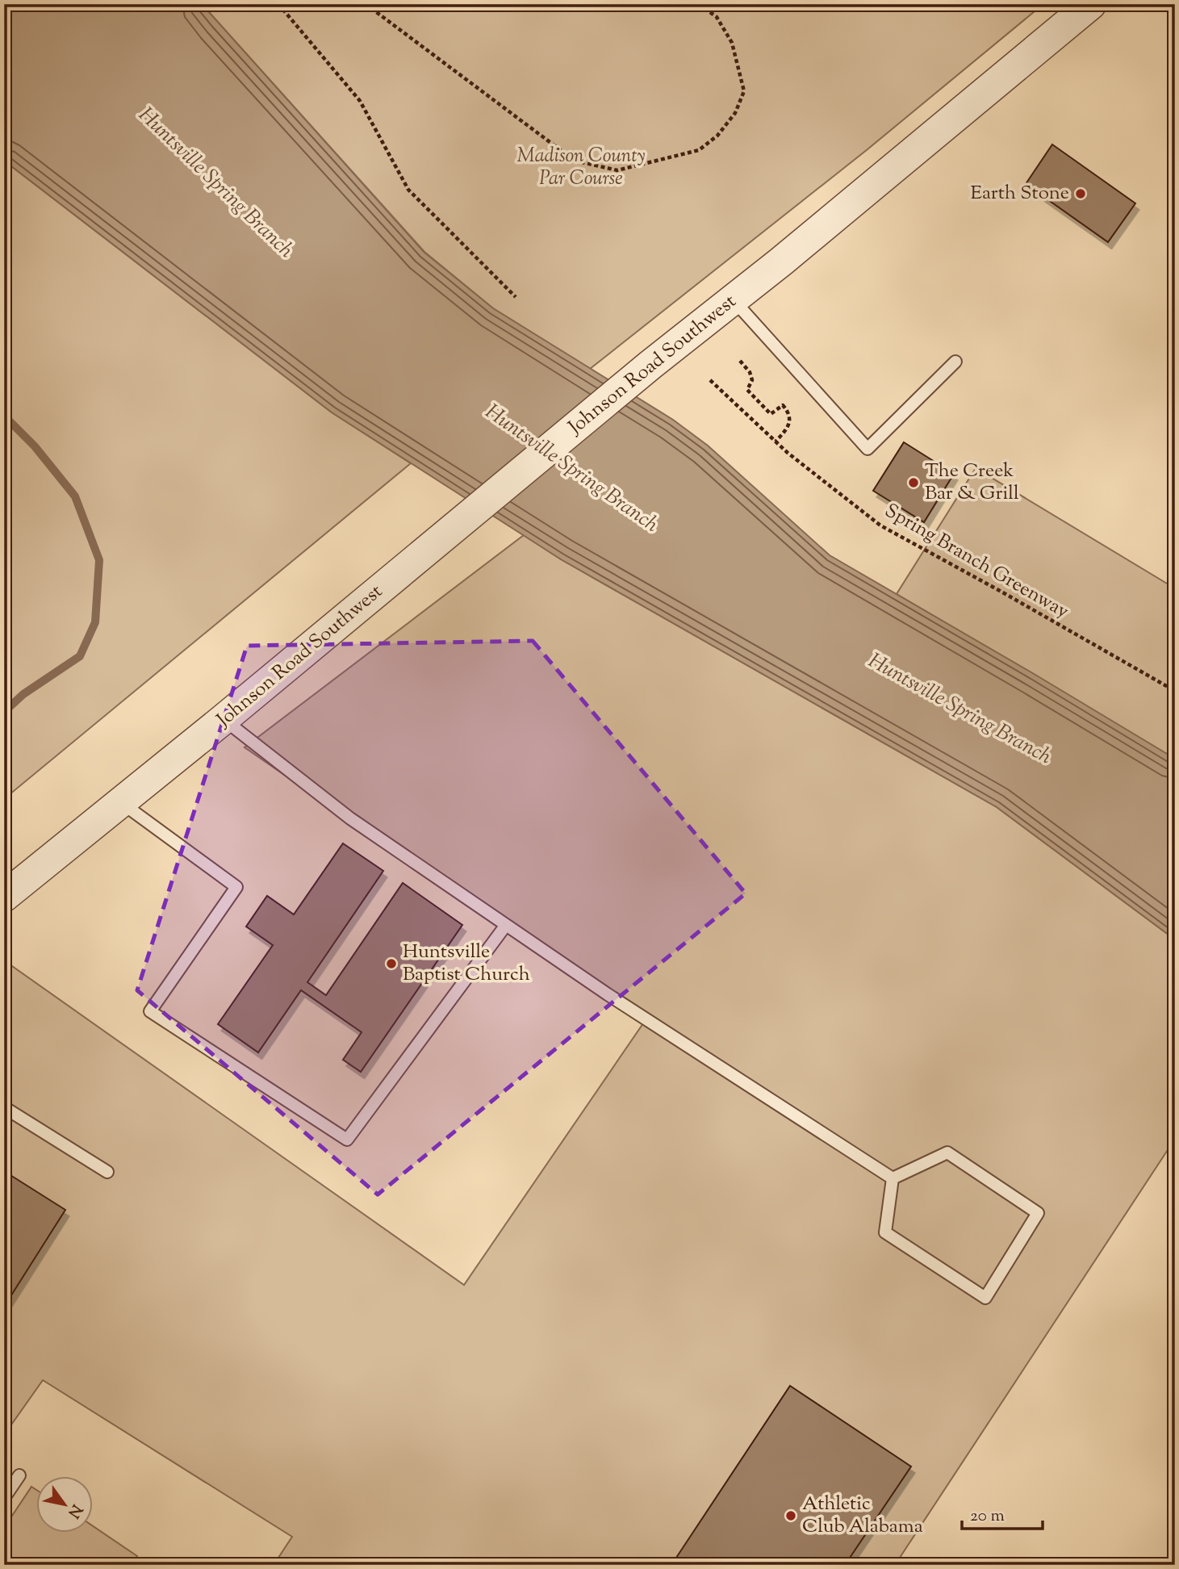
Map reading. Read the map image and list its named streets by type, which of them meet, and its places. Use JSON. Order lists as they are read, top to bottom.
{
  "streets": {
    "street": ["Johnson Road Southwest"],
    "path": ["Spring Branch Greenway"]
  },
  "water": ["Huntsville Spring Branch"],
  "parks": ["Madison County Par Course"],
  "places": [
    "Earth Stone",
    "The Creek Bar & Grill",
    "Huntsville Baptist Church",
    "Athletic Club Alabama"
  ],
  "scale_bar": "20 m",
  "north": "bottom right"
}
